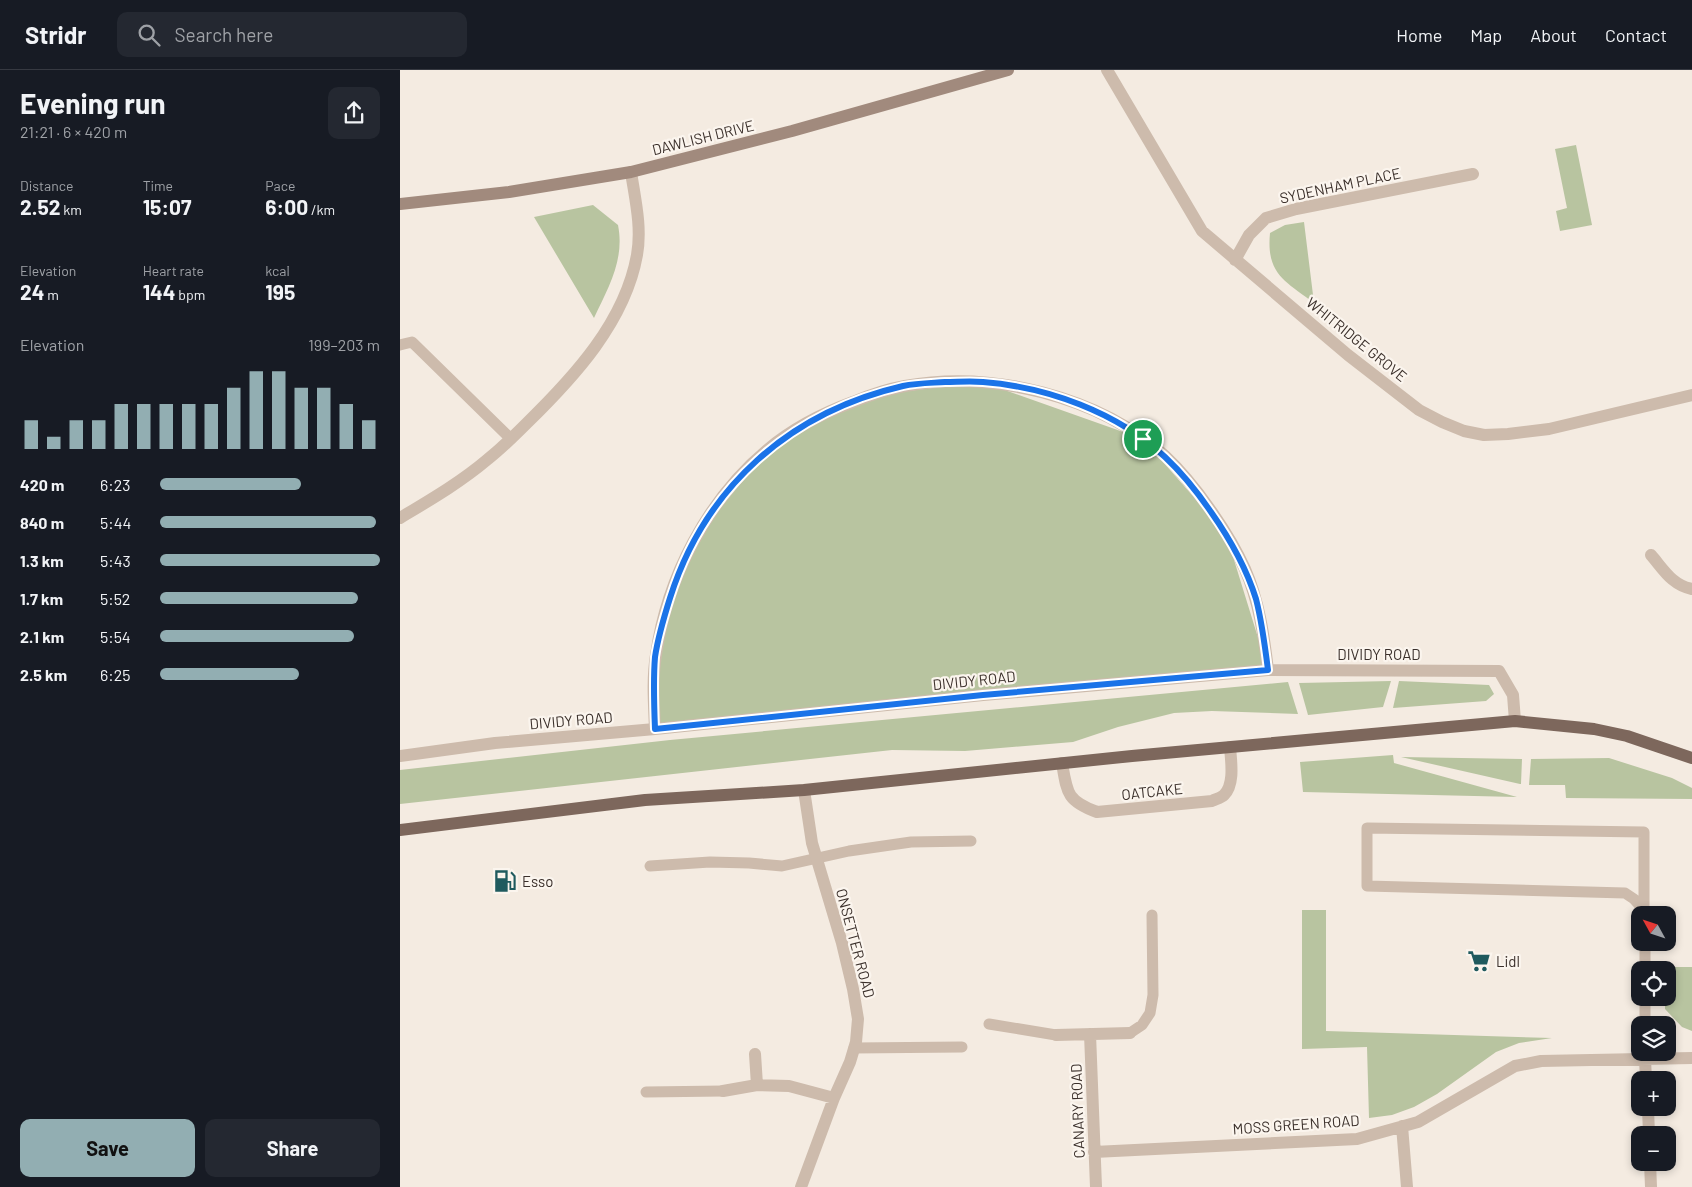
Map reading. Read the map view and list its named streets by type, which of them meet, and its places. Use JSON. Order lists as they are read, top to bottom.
{
  "streets": {
    "street": [
      "DAWLISH DRIVE",
      "SYDENHAM PLACE",
      "WHITRIDGE GROVE",
      "DIVIDY ROAD",
      "OATCAKE",
      "ONSETTER ROAD",
      "CANARY ROAD",
      "MOSS GREEN ROAD"
    ]
  },
  "crossings": [
    ["SYDENHAM PLACE", "WHITRIDGE GROVE"],
    ["CANARY ROAD", "MOSS GREEN ROAD"]
  ],
  "places": {
    "fuel station": ["Esso"],
    "supermarket": ["Lidl"]
  },
  "north": "top left",
  "page": {
    "header": "Stridr",
    "search": "Search here",
    "nav": [
      "Home",
      "Map",
      "About",
      "Contact"
    ],
    "heading": ["Evening run", "21:21 · 6 × 420 m"],
    "stats": [
      ["Distance", "2.52 km"],
      ["Time", "15:07"],
      ["Pace", "6:00 /km"],
      ["Elevation", "24 m"],
      ["Heart rate", "144 bpm"],
      ["kcal", "195"]
    ],
    "chart": ["Elevation", "199–203 m"],
    "list": [
      {
        "name": "420 m",
        "note": "6:23"
      },
      {
        "name": "840 m",
        "note": "5:44"
      },
      {
        "name": "1.3 km",
        "note": "5:43"
      },
      {
        "name": "1.7 km",
        "note": "5:52"
      },
      {
        "name": "2.1 km",
        "note": "5:54"
      },
      {
        "name": "2.5 km",
        "note": "6:25"
      }
    ],
    "map_buttons": ["+", "−"],
    "buttons": ["Save", "Share"]
  }
}
